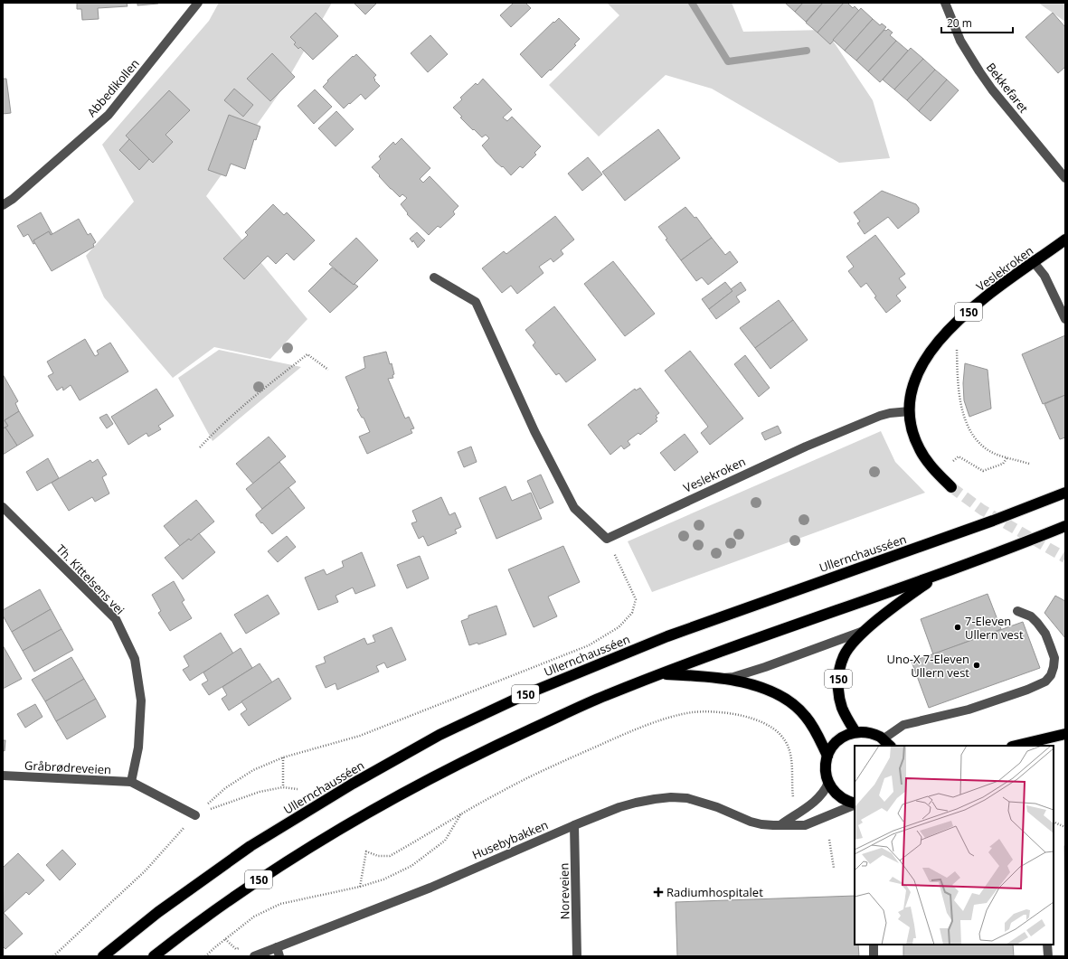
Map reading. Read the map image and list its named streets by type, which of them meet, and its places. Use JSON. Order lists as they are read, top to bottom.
{
  "streets": {
    "highway": ["Veslekroken", "150", "Ullernchausséen"],
    "street": [
      "Abbedikollen",
      "Bekkefaret",
      "Th. Kittelsens vei",
      "Gråbrødreveien",
      "Husebybakken",
      "Noreveien"
    ]
  },
  "crossings": [
    ["Veslekroken", "150"],
    ["Th. Kittelsens vei", "Gråbrødreveien"],
    ["Husebybakken", "Noreveien"]
  ],
  "places": {
    "other": ["7-Eleven Ullern vest", "Uno-X 7-Eleven Ullern vest"],
    "health": ["Radiumhospitalet"]
  },
  "scale_bar": "20 m"
}
